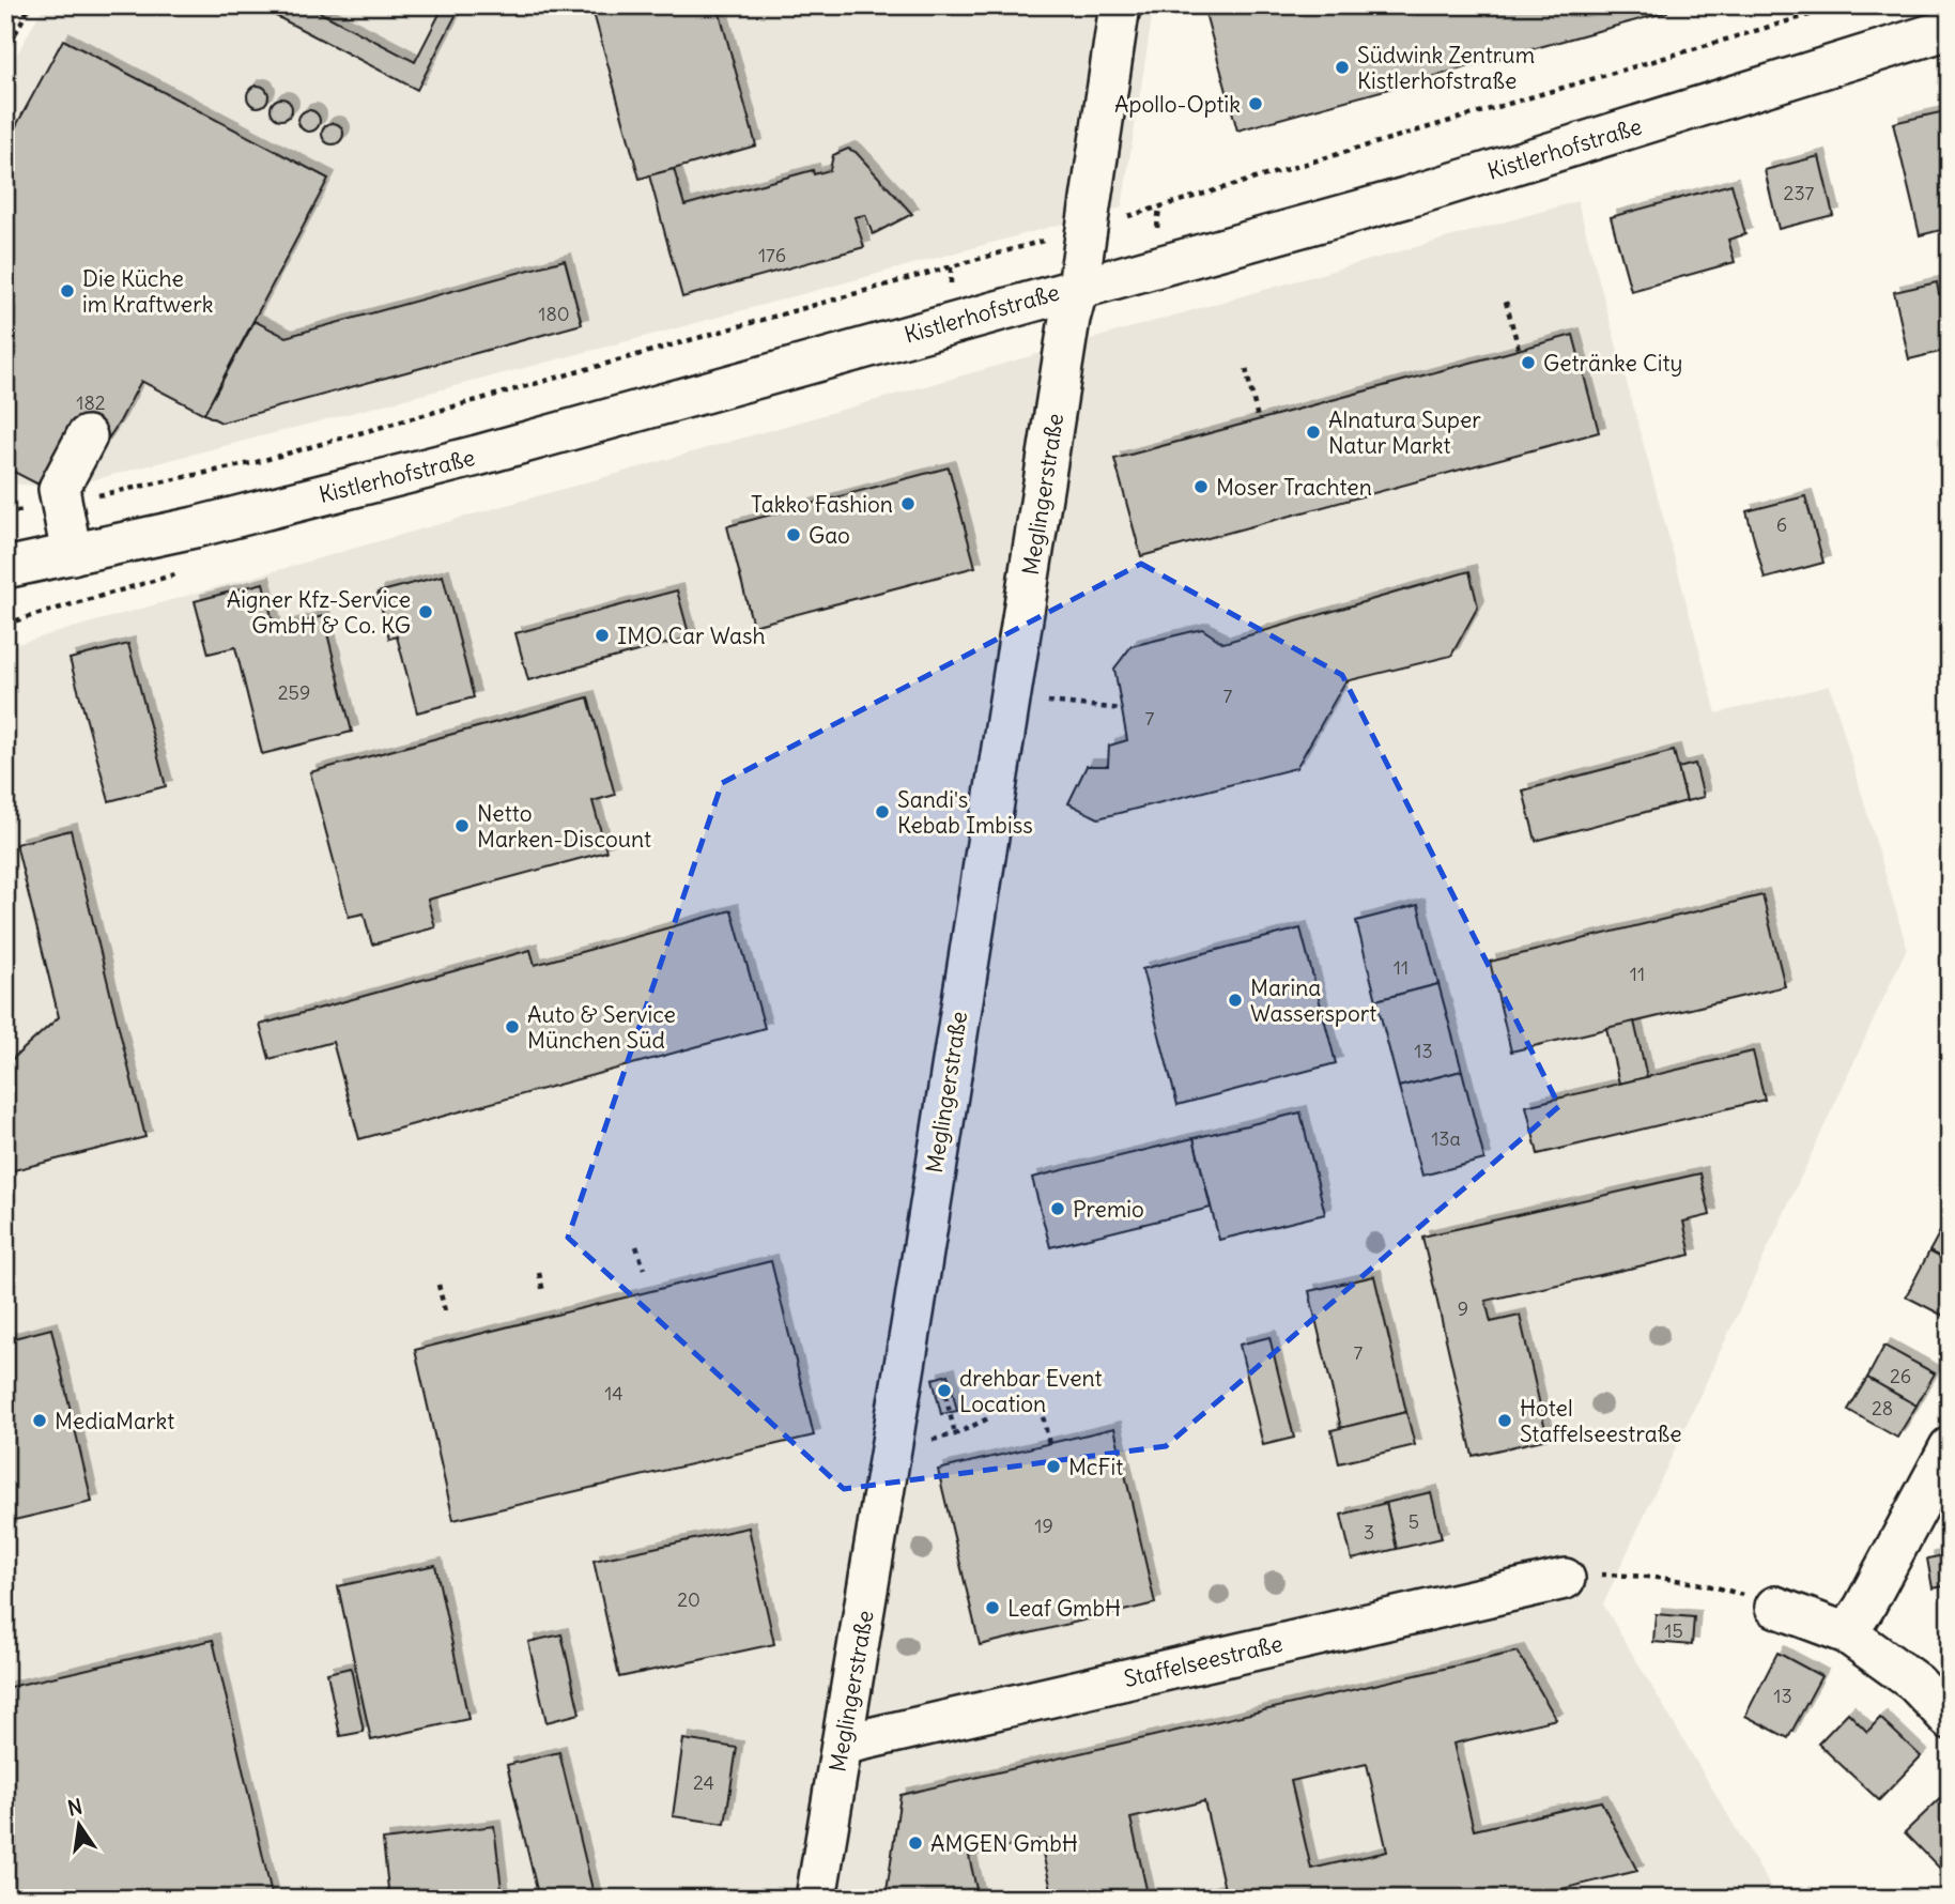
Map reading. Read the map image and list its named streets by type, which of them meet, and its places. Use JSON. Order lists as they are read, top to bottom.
{
  "streets": {
    "street": ["Kistlerhofstraße", "Meglingerstraße", "Staffelseestraße"]
  },
  "crossings": [
    ["Kistlerhofstraße", "Meglingerstraße"],
    ["Meglingerstraße", "Staffelseestraße"]
  ],
  "places": [
    "Südwink Zentrum Kistlerhofstraße",
    "Apollo-Optik",
    "Die Küche im Kraftwerk",
    "Getränke City",
    "Alnatura Super Natur Markt",
    "Moser Trachten",
    "Takko Fashion",
    "Gao",
    "Aigner Kfz-Service GmbH & Co. KG",
    "IMO Car Wash",
    "Sandi's Kebab Imbiss",
    "Netto Marken-Discount",
    "Marina Wassersport",
    "Auto & Service München Süd",
    "Premio",
    "drehbar Event Location",
    "MediaMarkt",
    "Hotel Staffelseestraße",
    "McFit",
    "Leaf GmbH",
    "AMGEN GmbH"
  ],
  "house_numbers": [
    "237",
    "176",
    "180",
    "182",
    "6",
    "259",
    "7",
    "7",
    "11",
    "11",
    "13",
    "13a",
    "9",
    "7",
    "26",
    "14",
    "28",
    "5",
    "19",
    "3",
    "20",
    "15",
    "13",
    "24"
  ],
  "north": "top"
}
